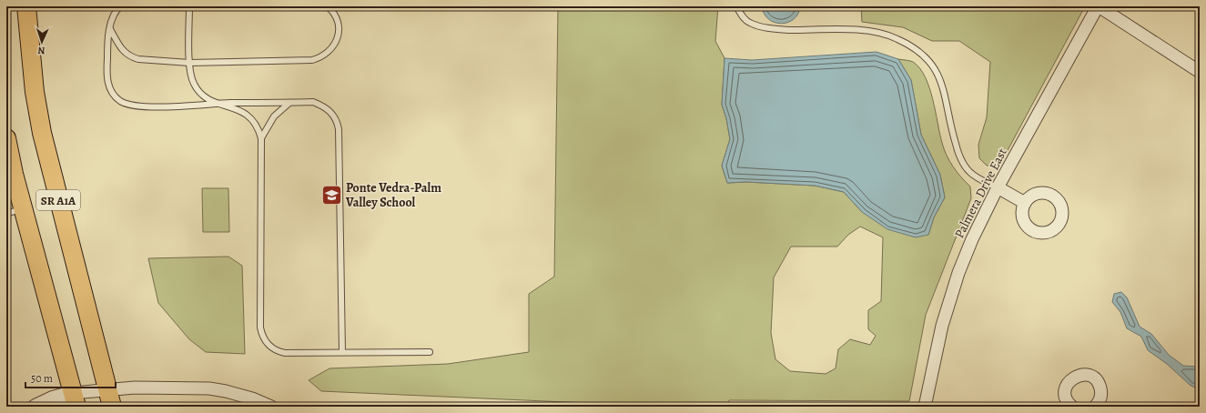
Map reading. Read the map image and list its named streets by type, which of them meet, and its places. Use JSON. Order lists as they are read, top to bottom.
{
  "streets": {
    "main road": ["SR A1A"],
    "street": ["Palmera Drive East"]
  },
  "places": {
    "school or university": ["Ponte Vedra-Palm Valley School"]
  },
  "scale_bar": "50 m",
  "north": "bottom"
}
